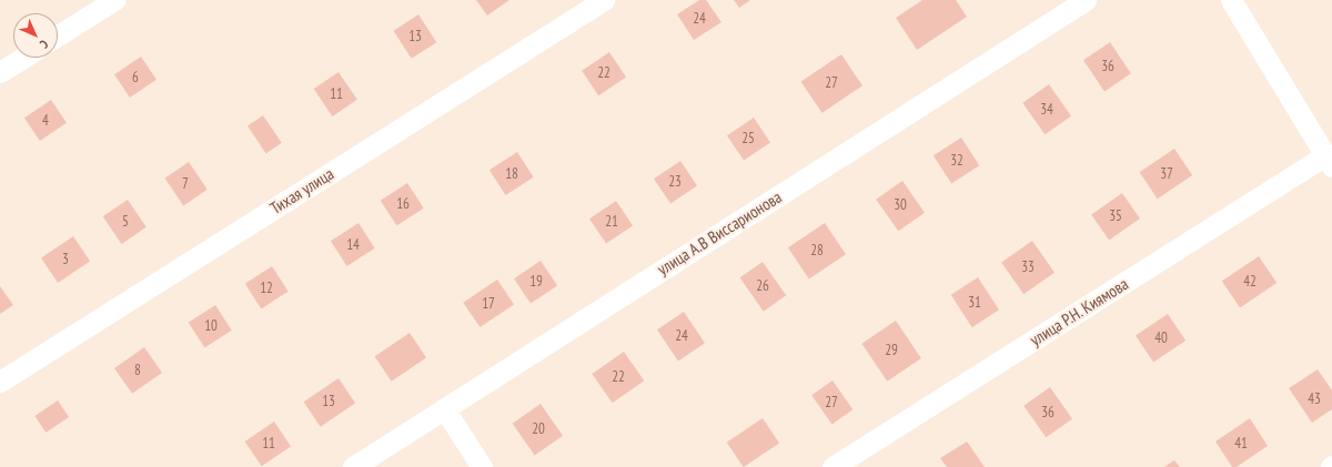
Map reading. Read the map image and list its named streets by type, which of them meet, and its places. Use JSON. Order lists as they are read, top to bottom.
{
  "streets": {
    "street": ["Тихая улица", "улица А.В Виссарионова", "улица Р.Н. Киямова"]
  },
  "house_numbers": [
    "24",
    "13",
    "36",
    "22",
    "6",
    "27",
    "11",
    "34",
    "4",
    "25",
    "32",
    "18",
    "37",
    "23",
    "7",
    "16",
    "30",
    "35",
    "5",
    "21",
    "14",
    "28",
    "3",
    "33",
    "19",
    "42",
    "26",
    "12",
    "31",
    "17",
    "10",
    "24",
    "40",
    "29",
    "8",
    "22",
    "43",
    "13",
    "27",
    "36",
    "20",
    "11",
    "41"
  ],
  "north": "bottom right"
}
